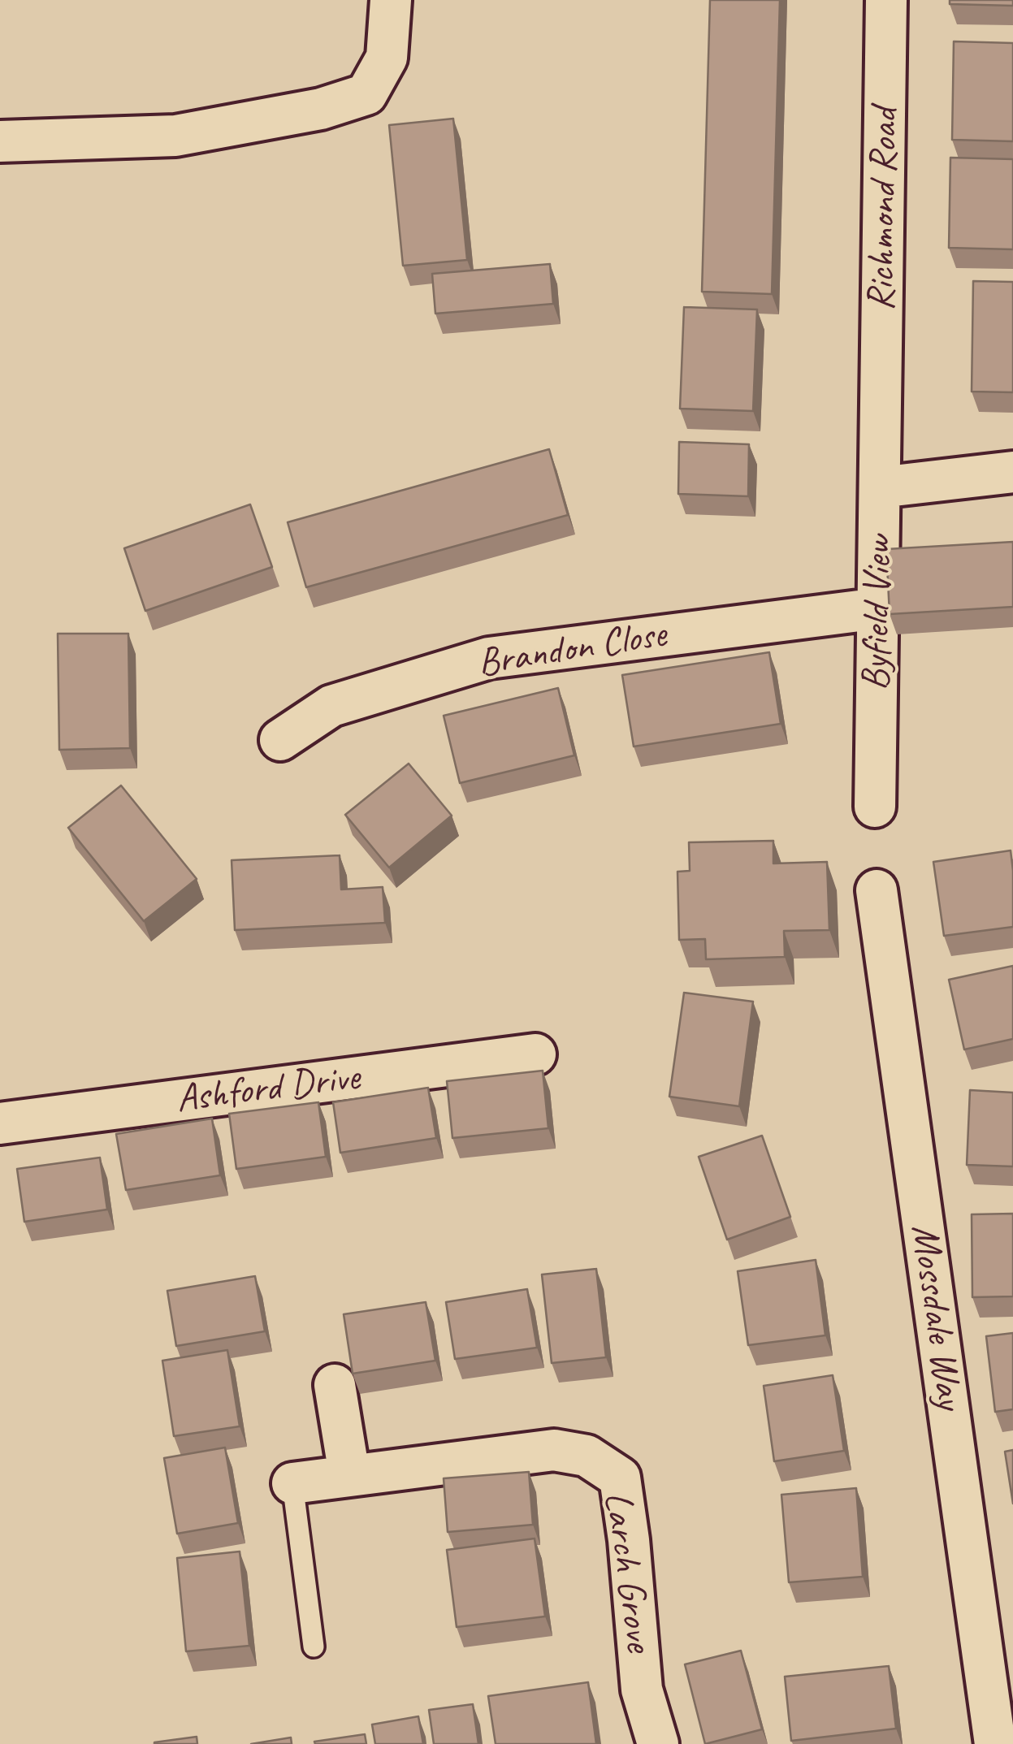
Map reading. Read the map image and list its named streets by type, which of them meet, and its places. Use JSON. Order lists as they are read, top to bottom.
{
  "streets": {
    "street": [
      "Richmond Road",
      "Byfield View",
      "Brandon Close",
      "Ashford Drive",
      "Mossdale Way",
      "Larch Grove"
    ]
  },
  "crossings": [
    ["Richmond Road", "Byfield View"],
    ["Byfield View", "Brandon Close"]
  ]
}
